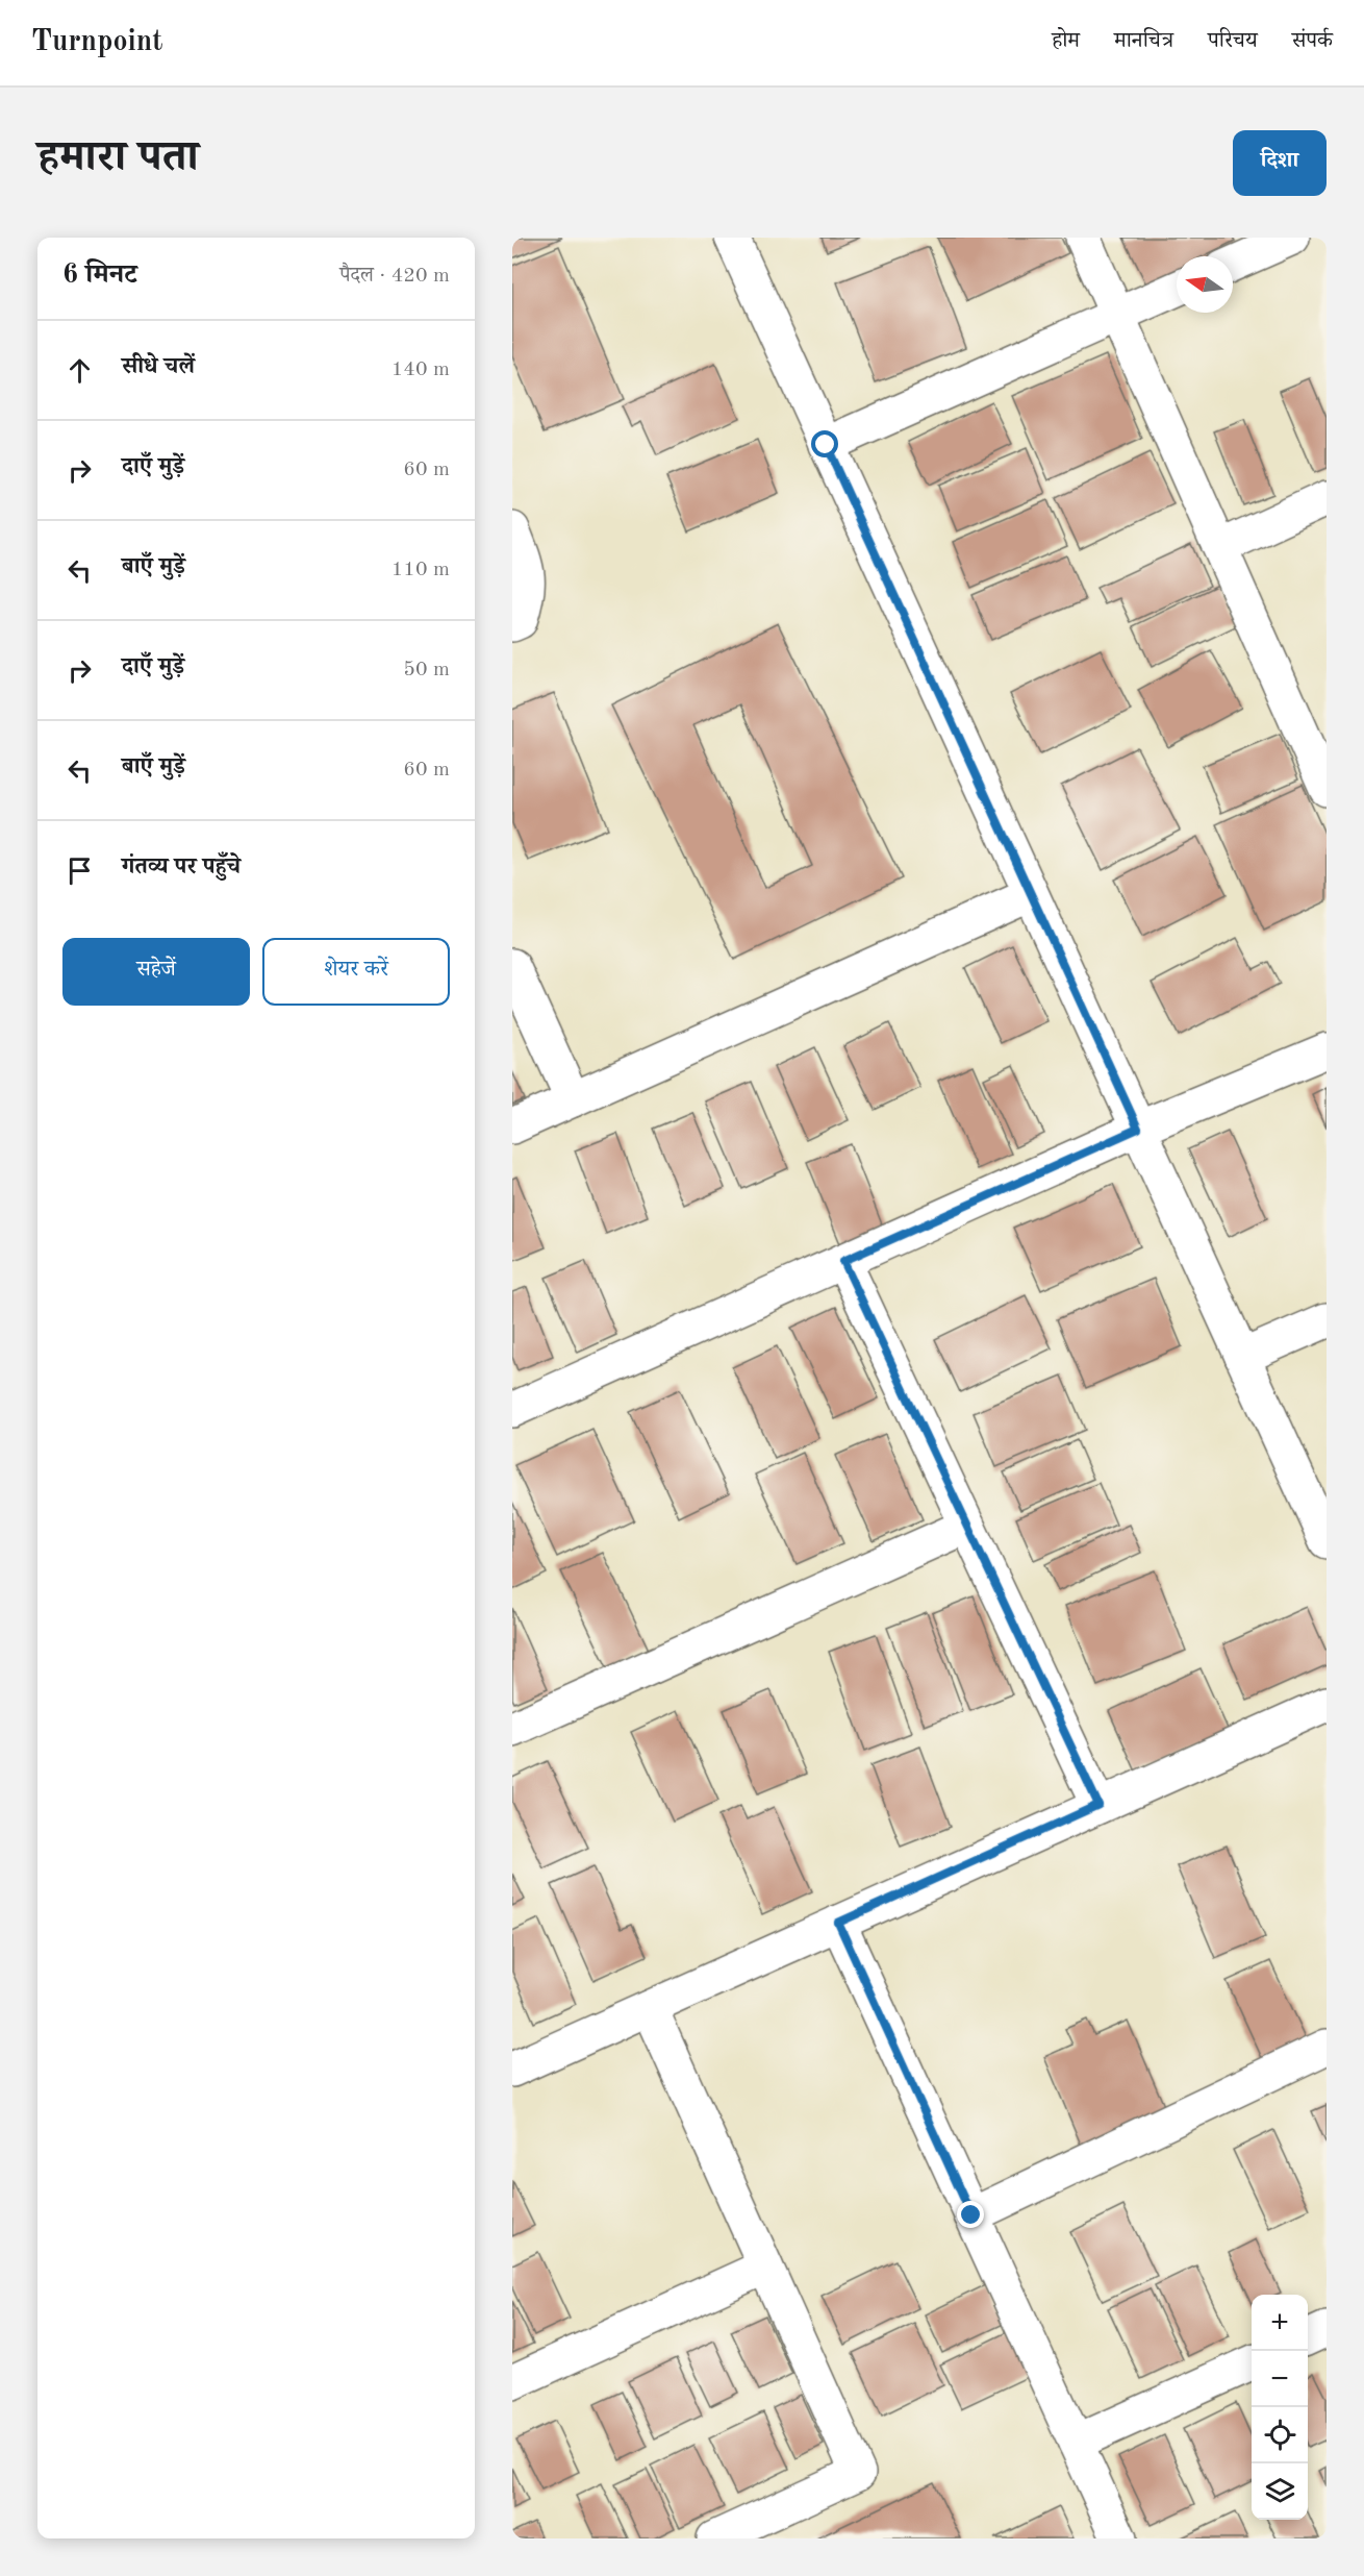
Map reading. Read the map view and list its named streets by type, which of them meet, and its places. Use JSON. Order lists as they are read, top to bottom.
{
  "north": "left",
  "page": {
    "header": "Turnpoint",
    "nav": [
      "होम",
      "मानचित्र",
      "परिचय",
      "संपर्क"
    ],
    "title": "हमारा पता",
    "buttons": [
      "दिशा",
      ["सहेजें", "शेयर करें"]
    ],
    "heading": ["6 मिनट", "पैदल · 420 m"],
    "list": [
      ["सीधे चलें", "140 m"],
      ["दाएँ मुड़ें", "60 m"],
      ["बाएँ मुड़ें", "110 m"],
      ["दाएँ मुड़ें", "50 m"],
      ["बाएँ मुड़ें", "60 m"],
      "गंतव्य पर पहुँचे"
    ],
    "map_buttons": ["+", "−"]
  }
}
